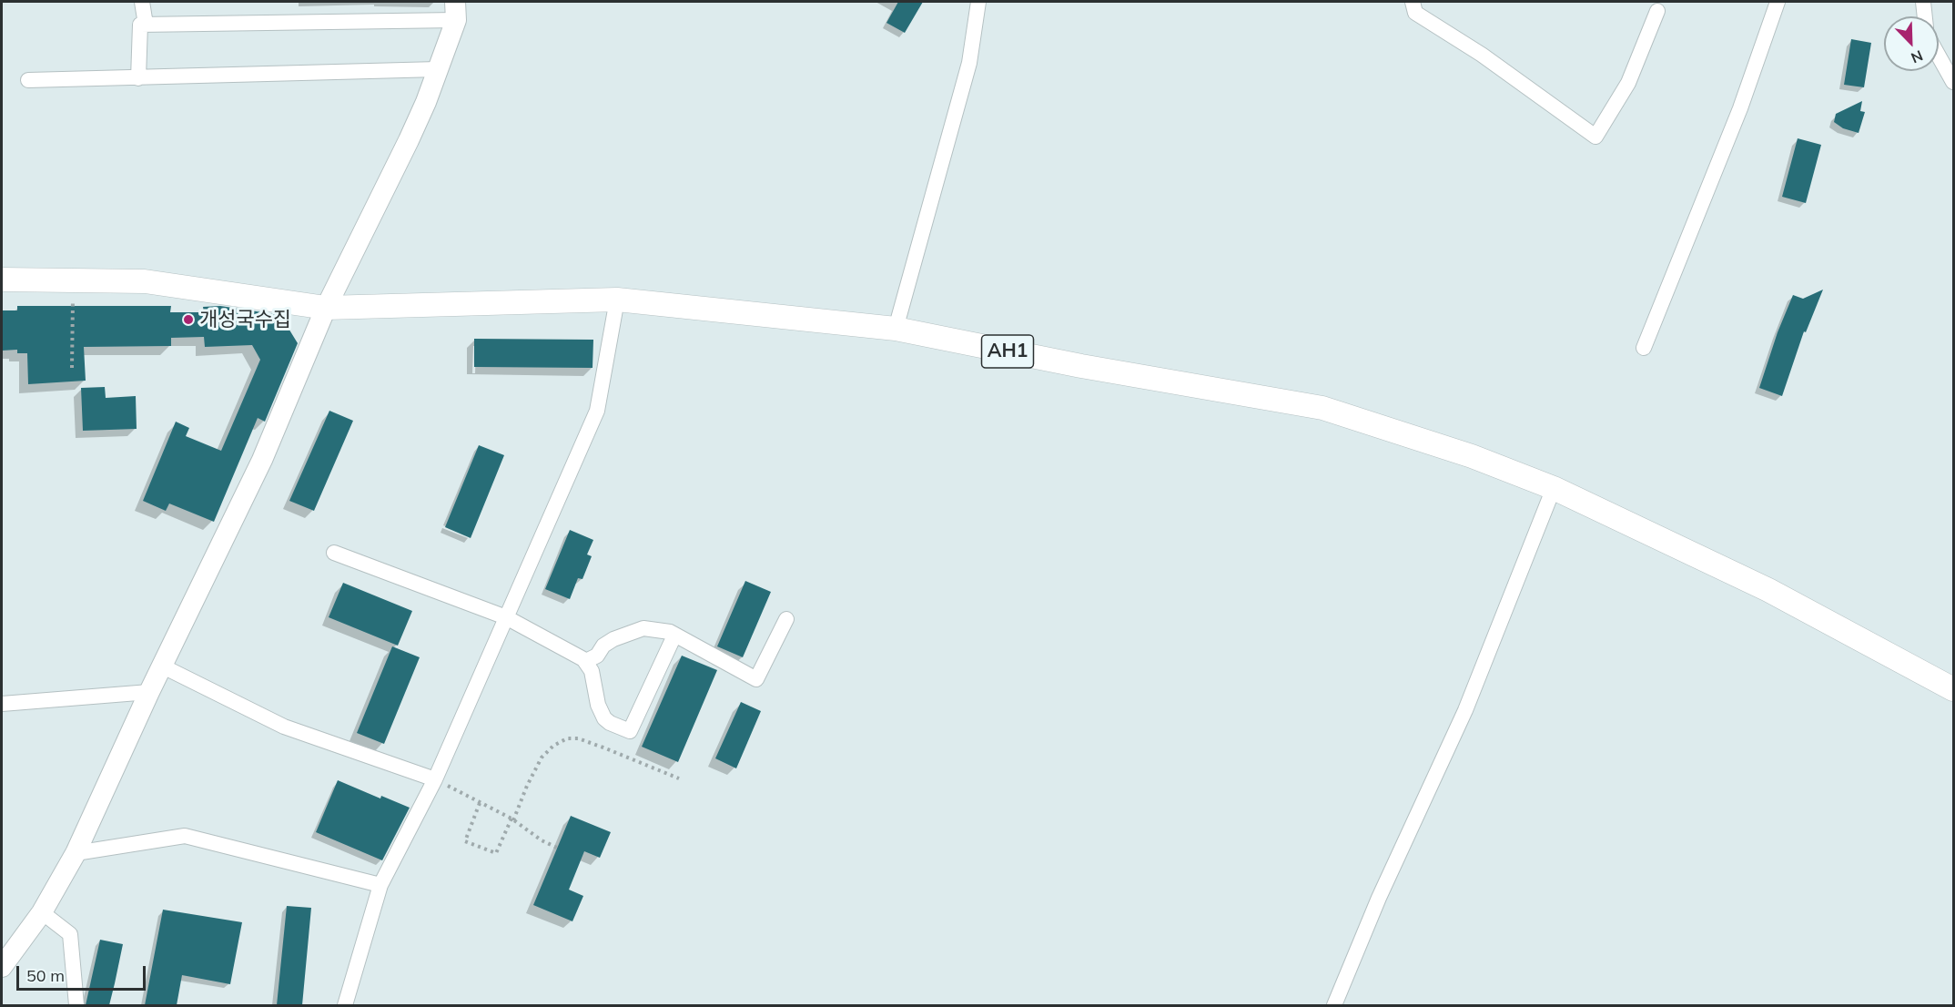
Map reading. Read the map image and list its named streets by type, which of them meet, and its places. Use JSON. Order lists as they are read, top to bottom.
{
  "streets": {
    "main road": ["AH1"]
  },
  "places": ["개성국수집"],
  "scale_bar": "50 m",
  "north": "bottom right"
}
